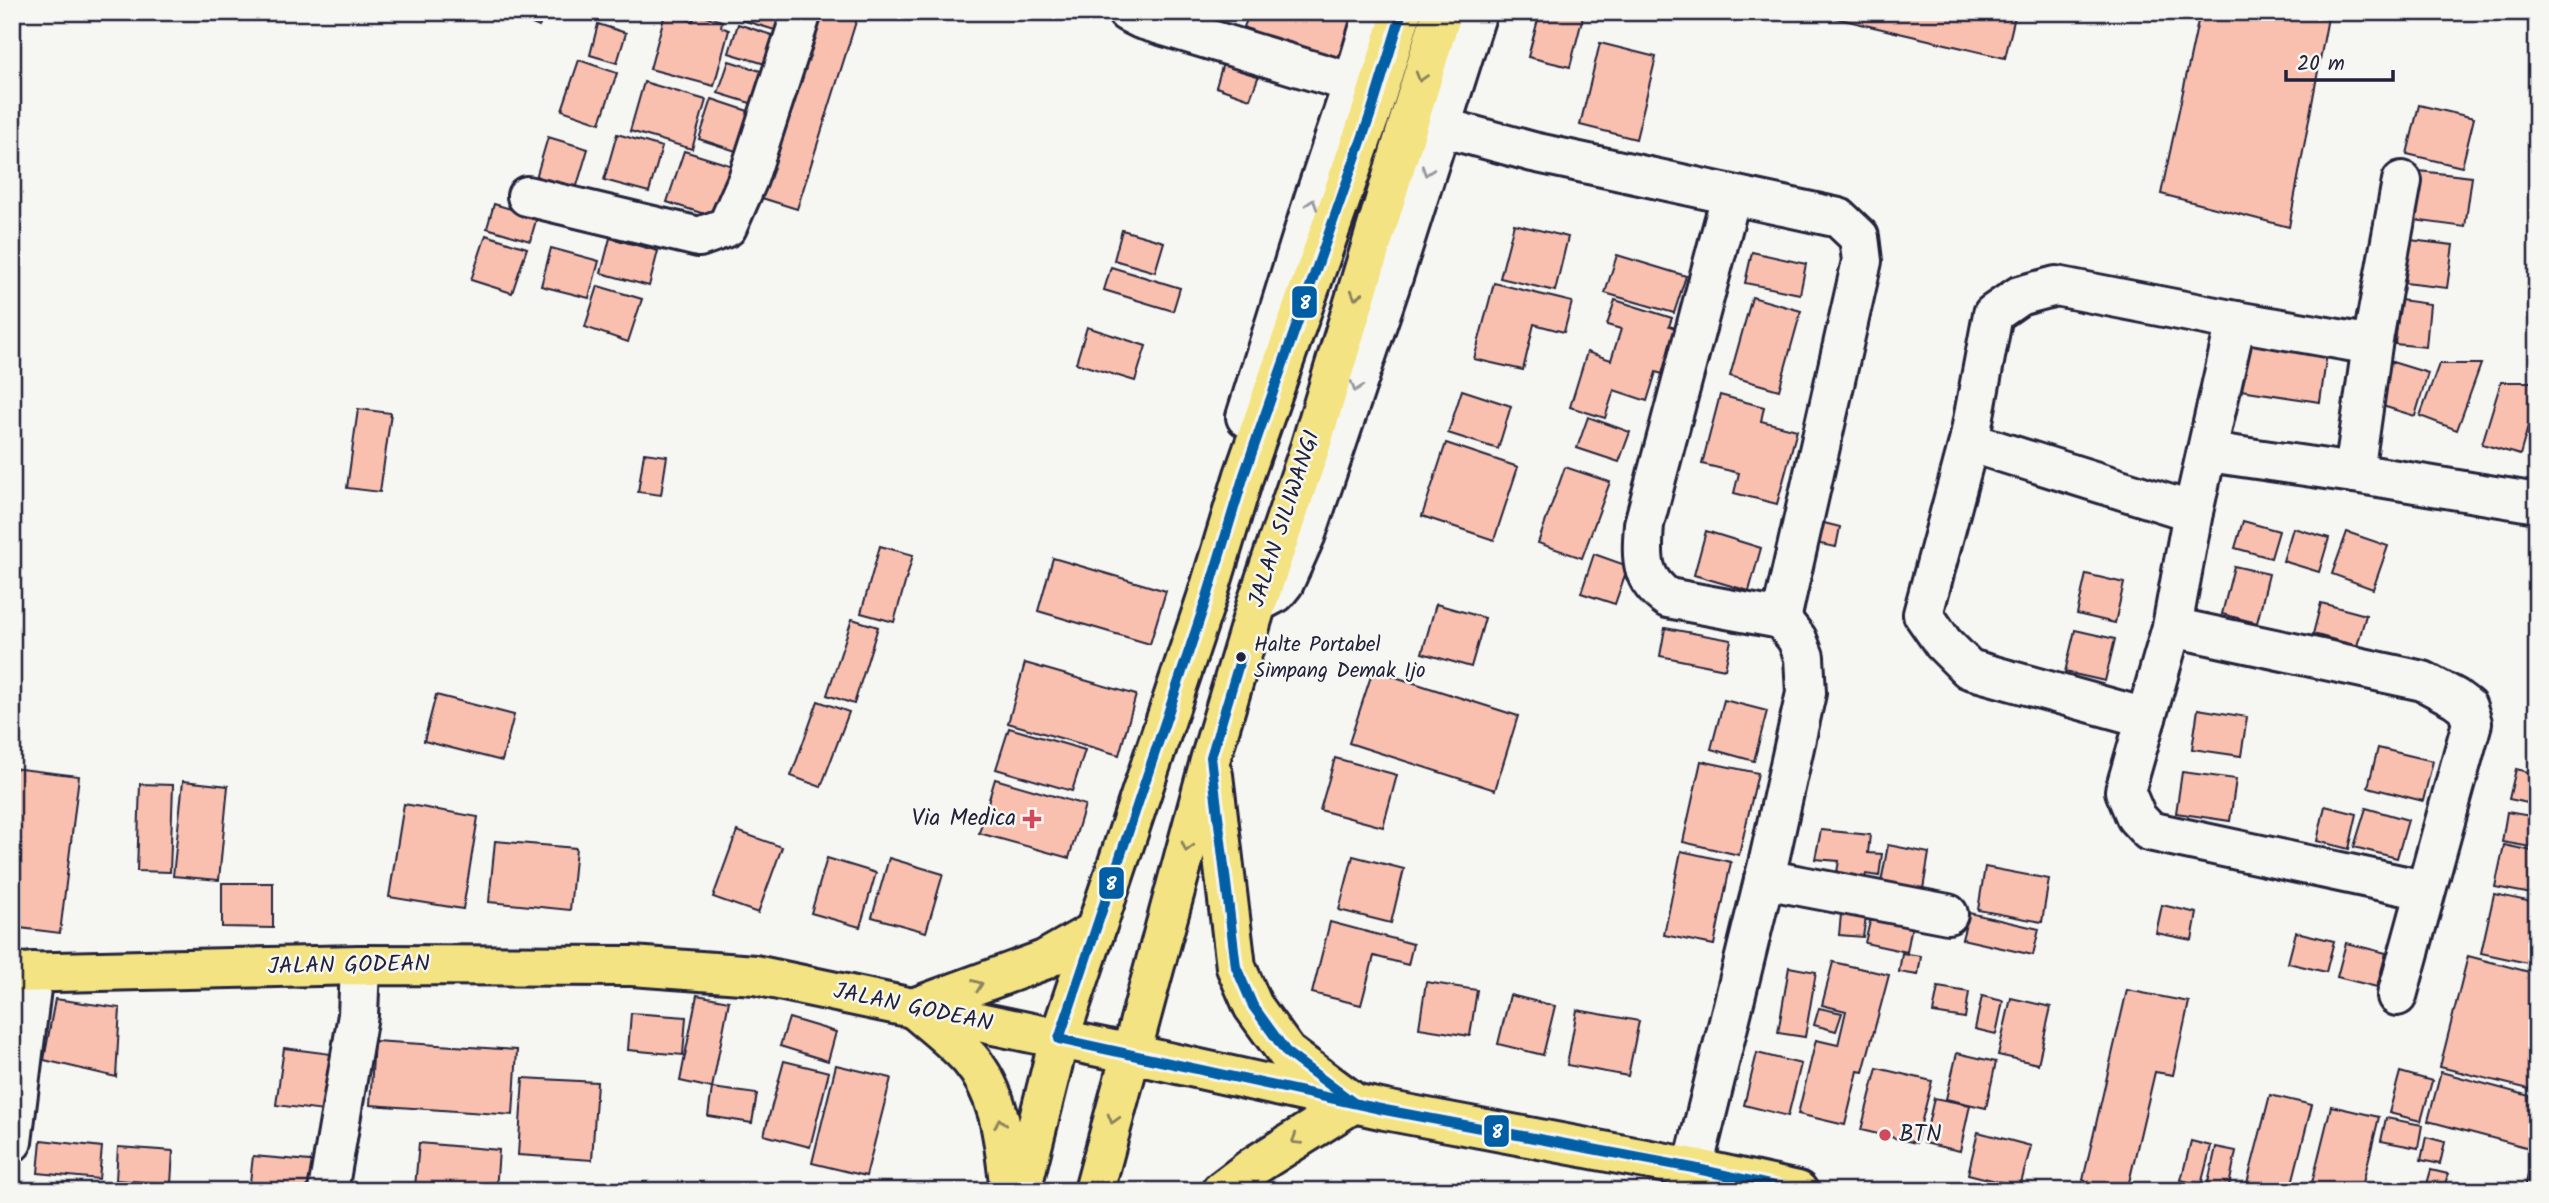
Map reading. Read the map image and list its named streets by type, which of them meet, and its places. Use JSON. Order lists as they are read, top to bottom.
{
  "streets": {
    "main road": ["JALAN SILIWANGI", "JALAN GODEAN"]
  },
  "crossings": [
    ["JALAN SILIWANGI", "JALAN GODEAN"]
  ],
  "places": {
    "other": ["Halte Portabel Simpang Demak Ijo", "BTN"],
    "health": ["Via Medica"]
  },
  "lines": ["transit line 8"],
  "scale_bar": "20 m"
}
